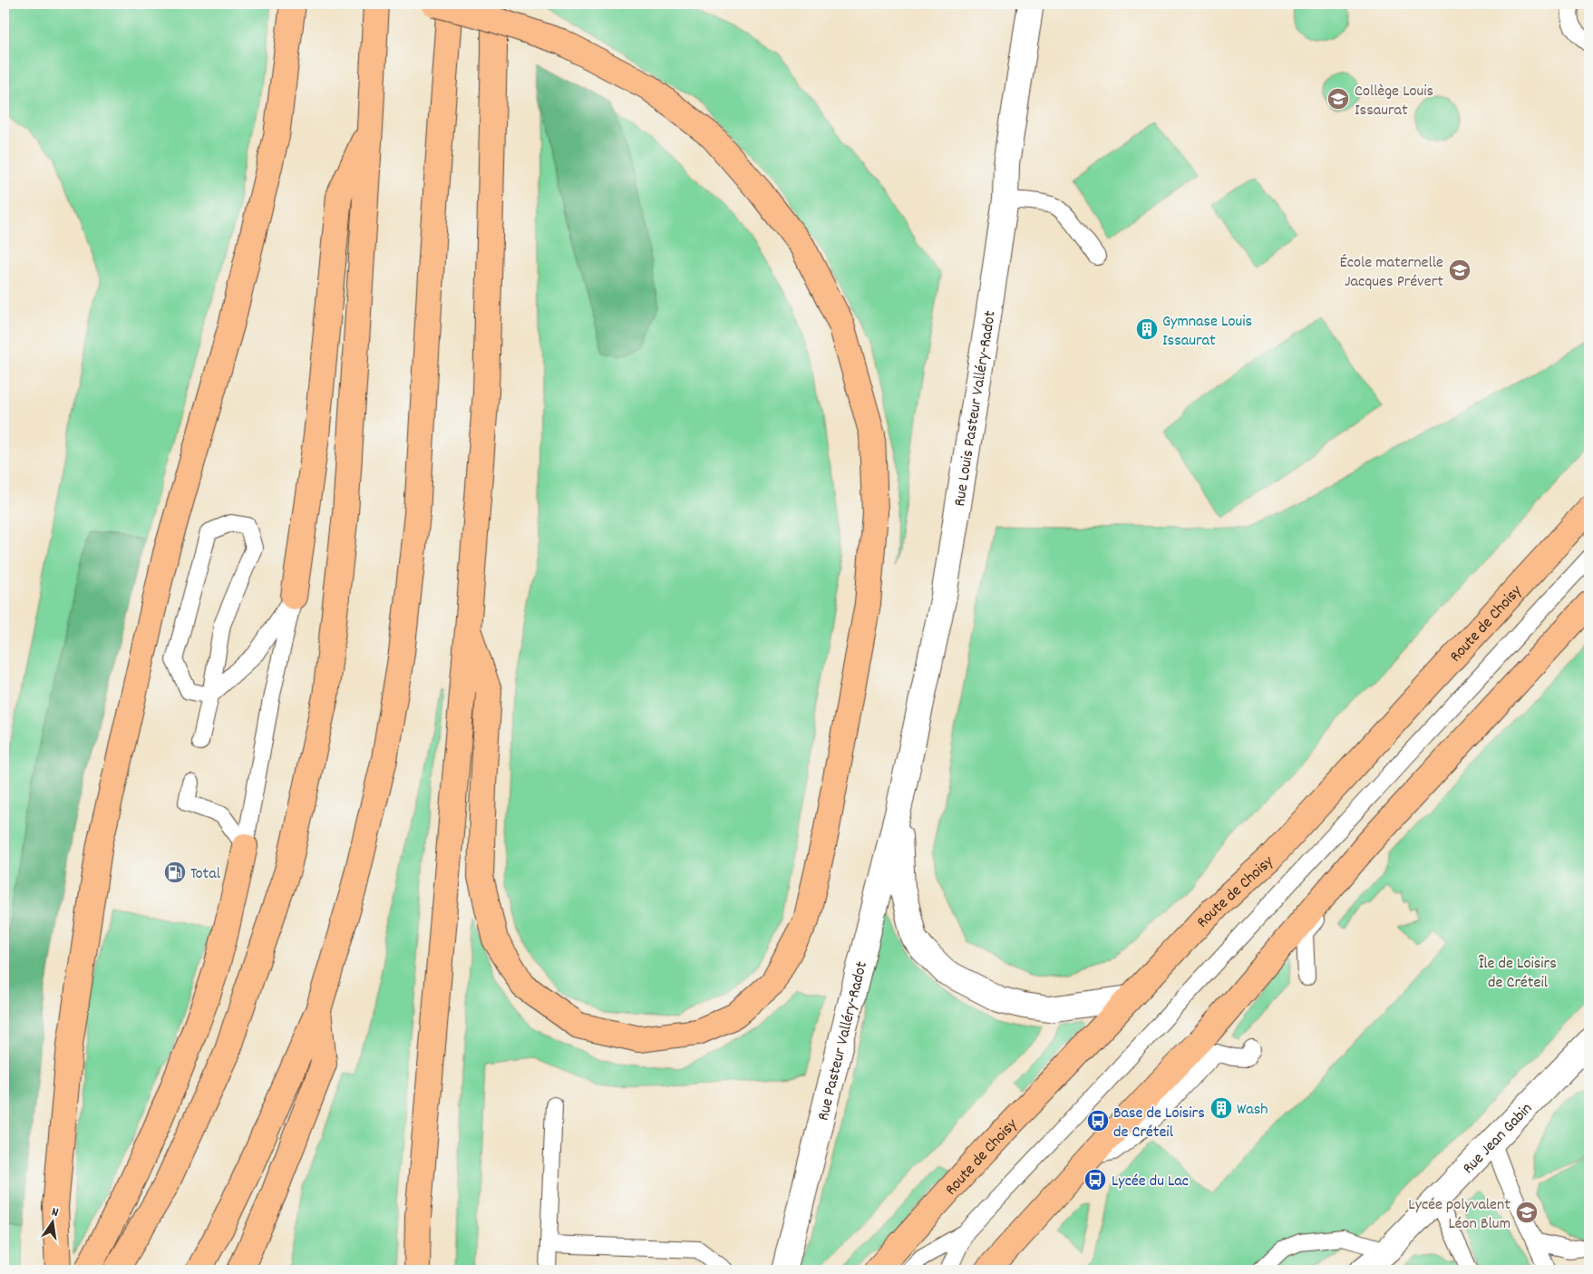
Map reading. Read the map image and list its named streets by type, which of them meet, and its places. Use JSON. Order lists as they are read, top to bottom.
{
  "streets": {
    "main road": ["Route de Choisy"],
    "street": ["Rue Louis Pasteur Valléry-Radot", "Rue Pasteur Valléry-Radot", "Rue Jean Gabin"]
  },
  "crossings": [
    ["Rue Louis Pasteur Valléry-Radot", "Rue Pasteur Valléry-Radot"]
  ],
  "parks": ["Île de Loisirs de Créteil"],
  "places": {
    "school or university": ["Collège Louis Issaurat", "École maternelle Jacques Prévert", "Lycée polyvalent Léon Blum"],
    "building": ["Gymnase Louis Issaurat", "Wash"],
    "fuel station": ["Total"],
    "bus stop": ["Base de Loisirs de Créteil", "Lycée du Lac"]
  },
  "north": "top"
}
